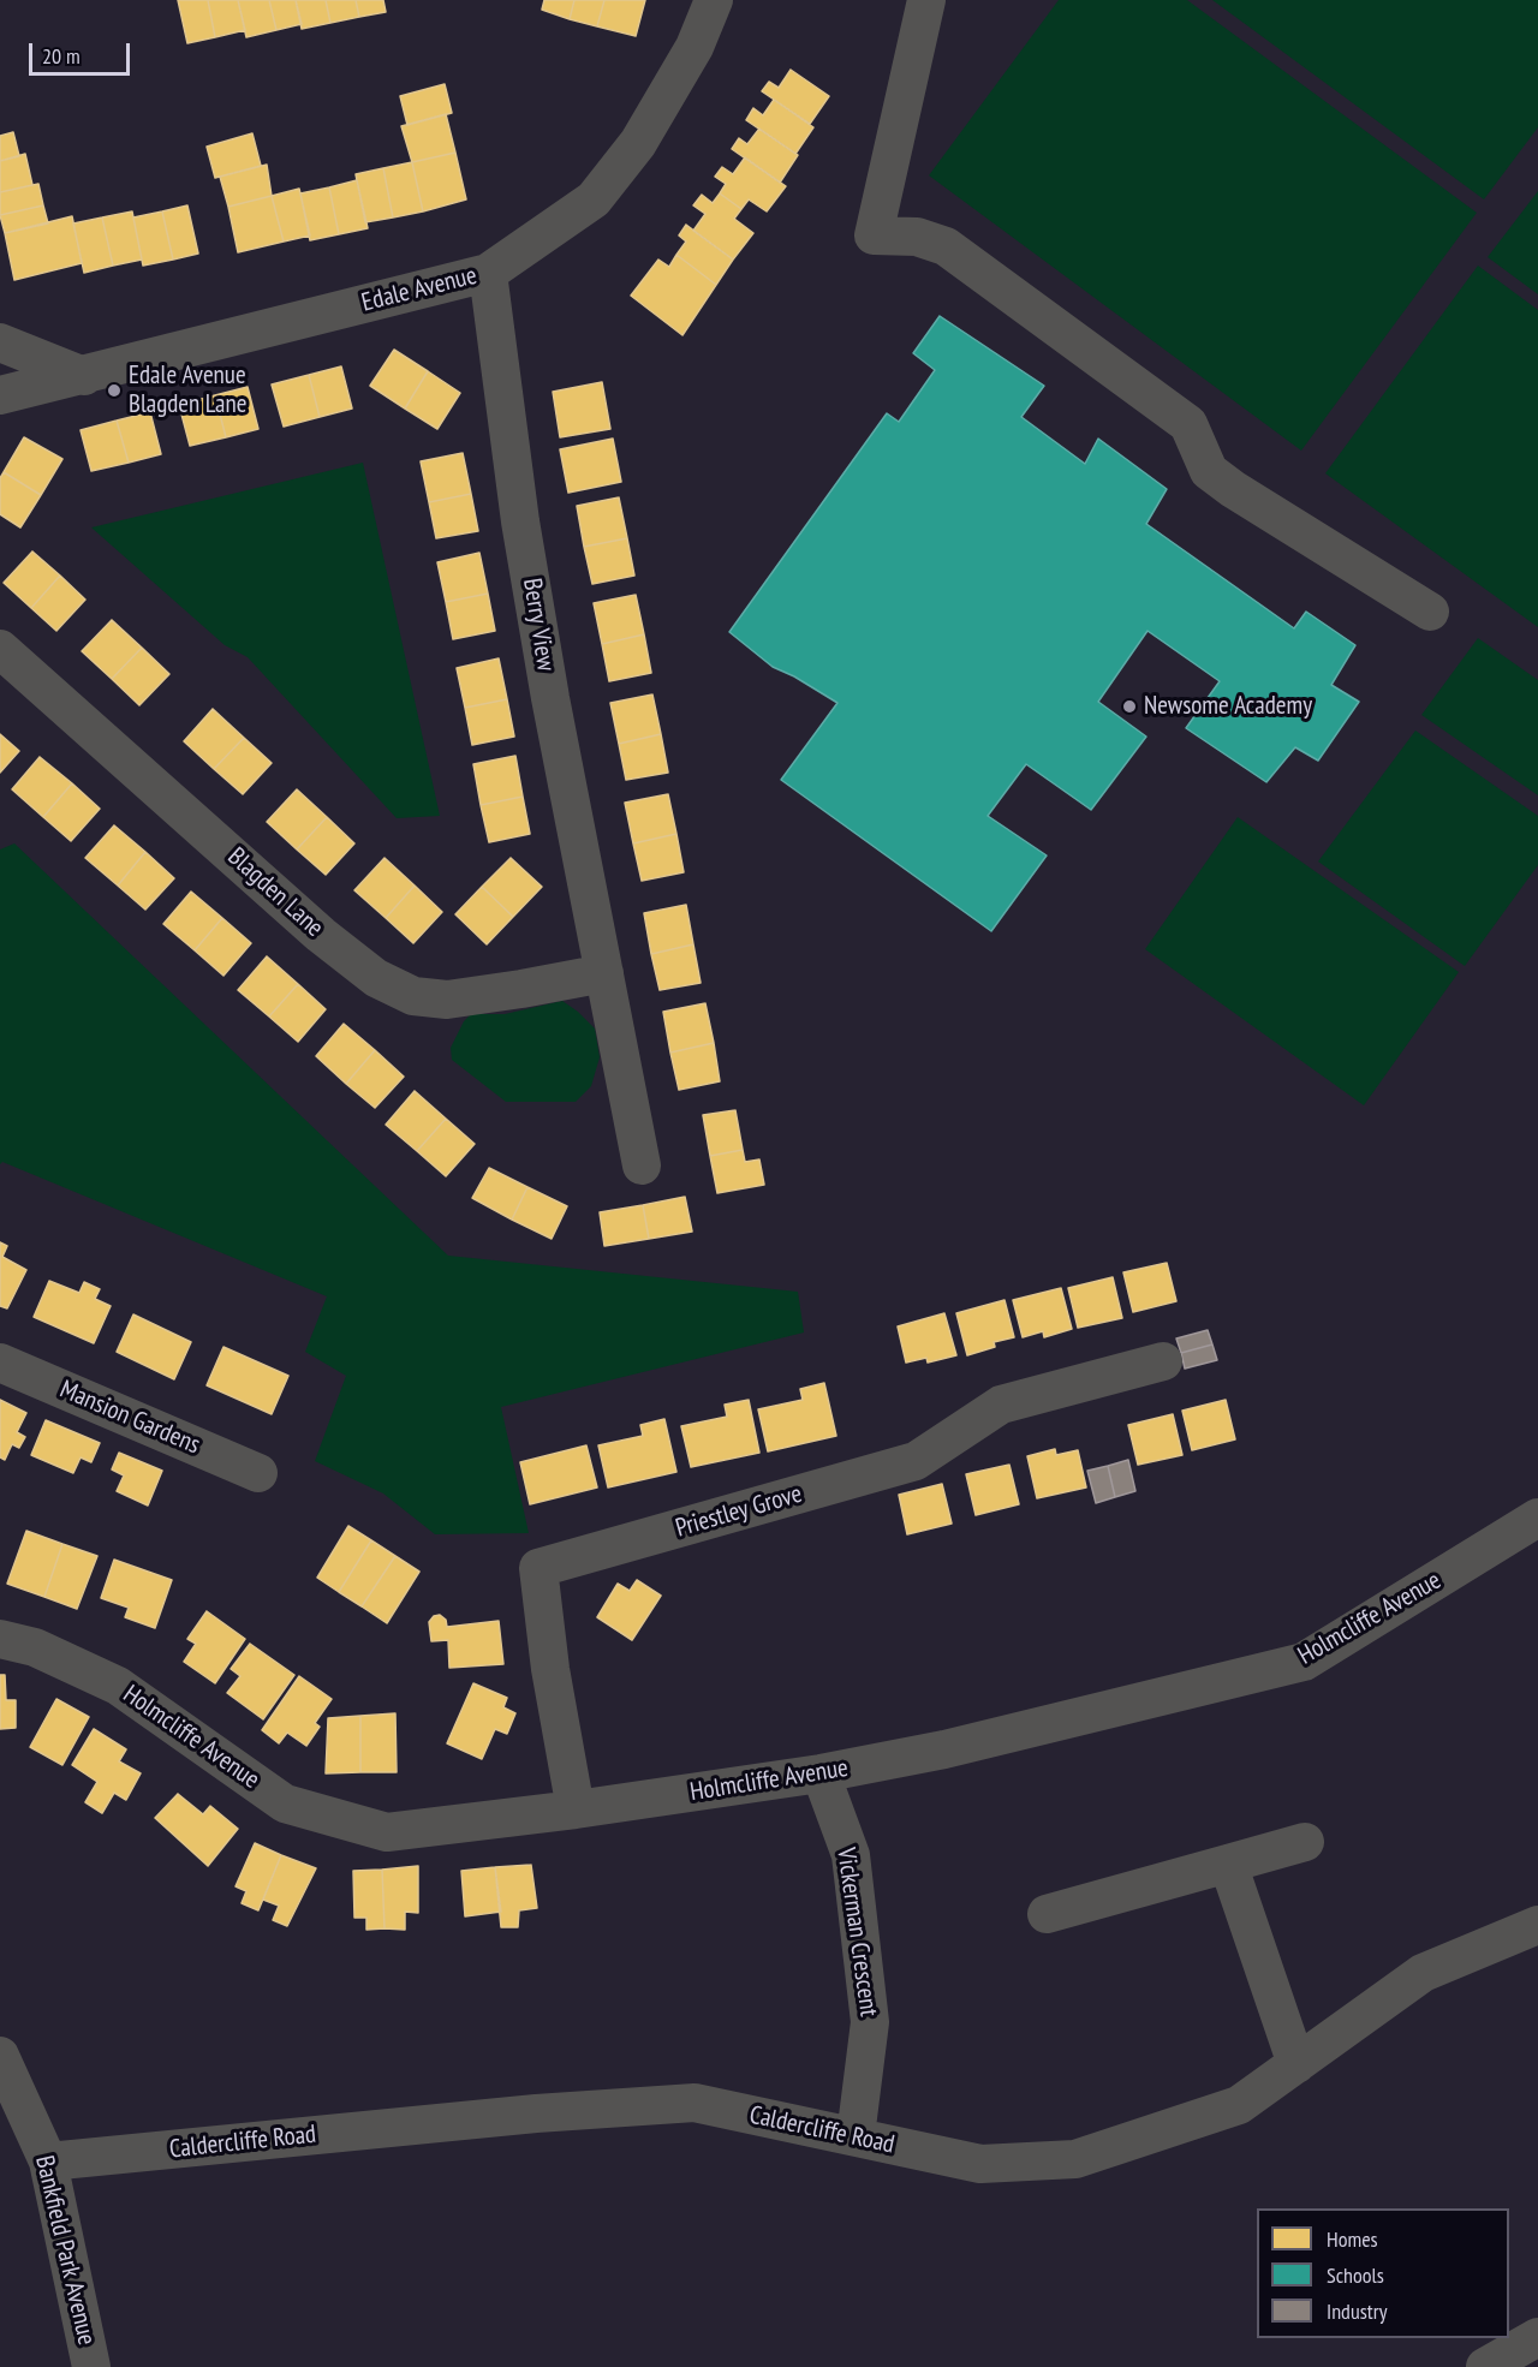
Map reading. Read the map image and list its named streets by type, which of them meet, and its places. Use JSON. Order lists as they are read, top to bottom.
{
  "streets": {
    "street": [
      "Edale Avenue",
      "Berry View",
      "Blagden Lane",
      "Mansion Gardens",
      "Priestley Grove",
      "Holmcliffe Avenue",
      "Vickerman Crescent",
      "Caldercliffe Road",
      "Bankfield Park Avenue"
    ]
  },
  "crossings": [
    ["Edale Avenue", "Berry View"],
    ["Berry View", "Blagden Lane"],
    ["Priestley Grove", "Holmcliffe Avenue"],
    ["Holmcliffe Avenue", "Vickerman Crescent"],
    ["Vickerman Crescent", "Caldercliffe Road"],
    ["Caldercliffe Road", "Bankfield Park Avenue"]
  ],
  "places": ["Edale Avenue Blagden Lane", "Newsome Academy"],
  "legend": ["Homes", "Schools", "Industry"],
  "scale_bar": "20 m"
}
